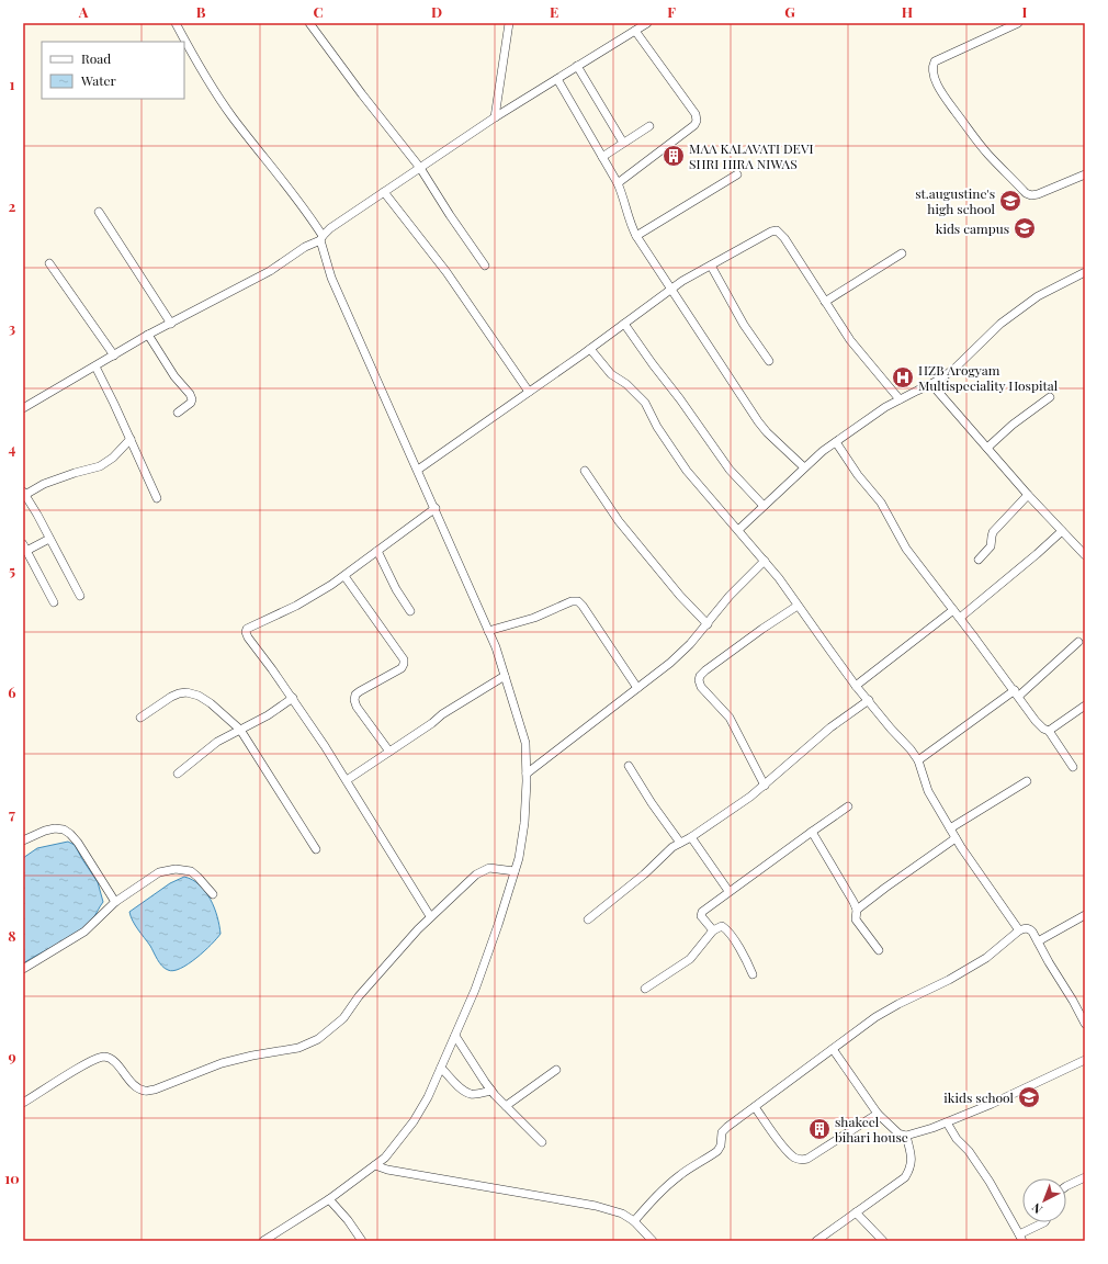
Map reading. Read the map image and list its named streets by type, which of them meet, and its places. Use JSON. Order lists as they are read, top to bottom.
{
  "places": {
    "building": ["MAA KALAVATI DEVI SHRI HIRA NIWAS", "shakeel bihari house"],
    "school or university": ["st.augustine's high school", "kids campus", "ikids school"],
    "hospital": ["HZB Arogyam Multispeciality Hospital"]
  },
  "legend": ["Road", "Water"],
  "north": "bottom left",
  "grid": {
    "columns": [
      "A",
      "B",
      "C",
      "D",
      "E",
      "F",
      "G",
      "H",
      "I"
    ],
    "rows": [
      "1",
      "2",
      "3",
      "4",
      "5",
      "6",
      "7",
      "8",
      "9",
      "10"
    ]
  }
}
